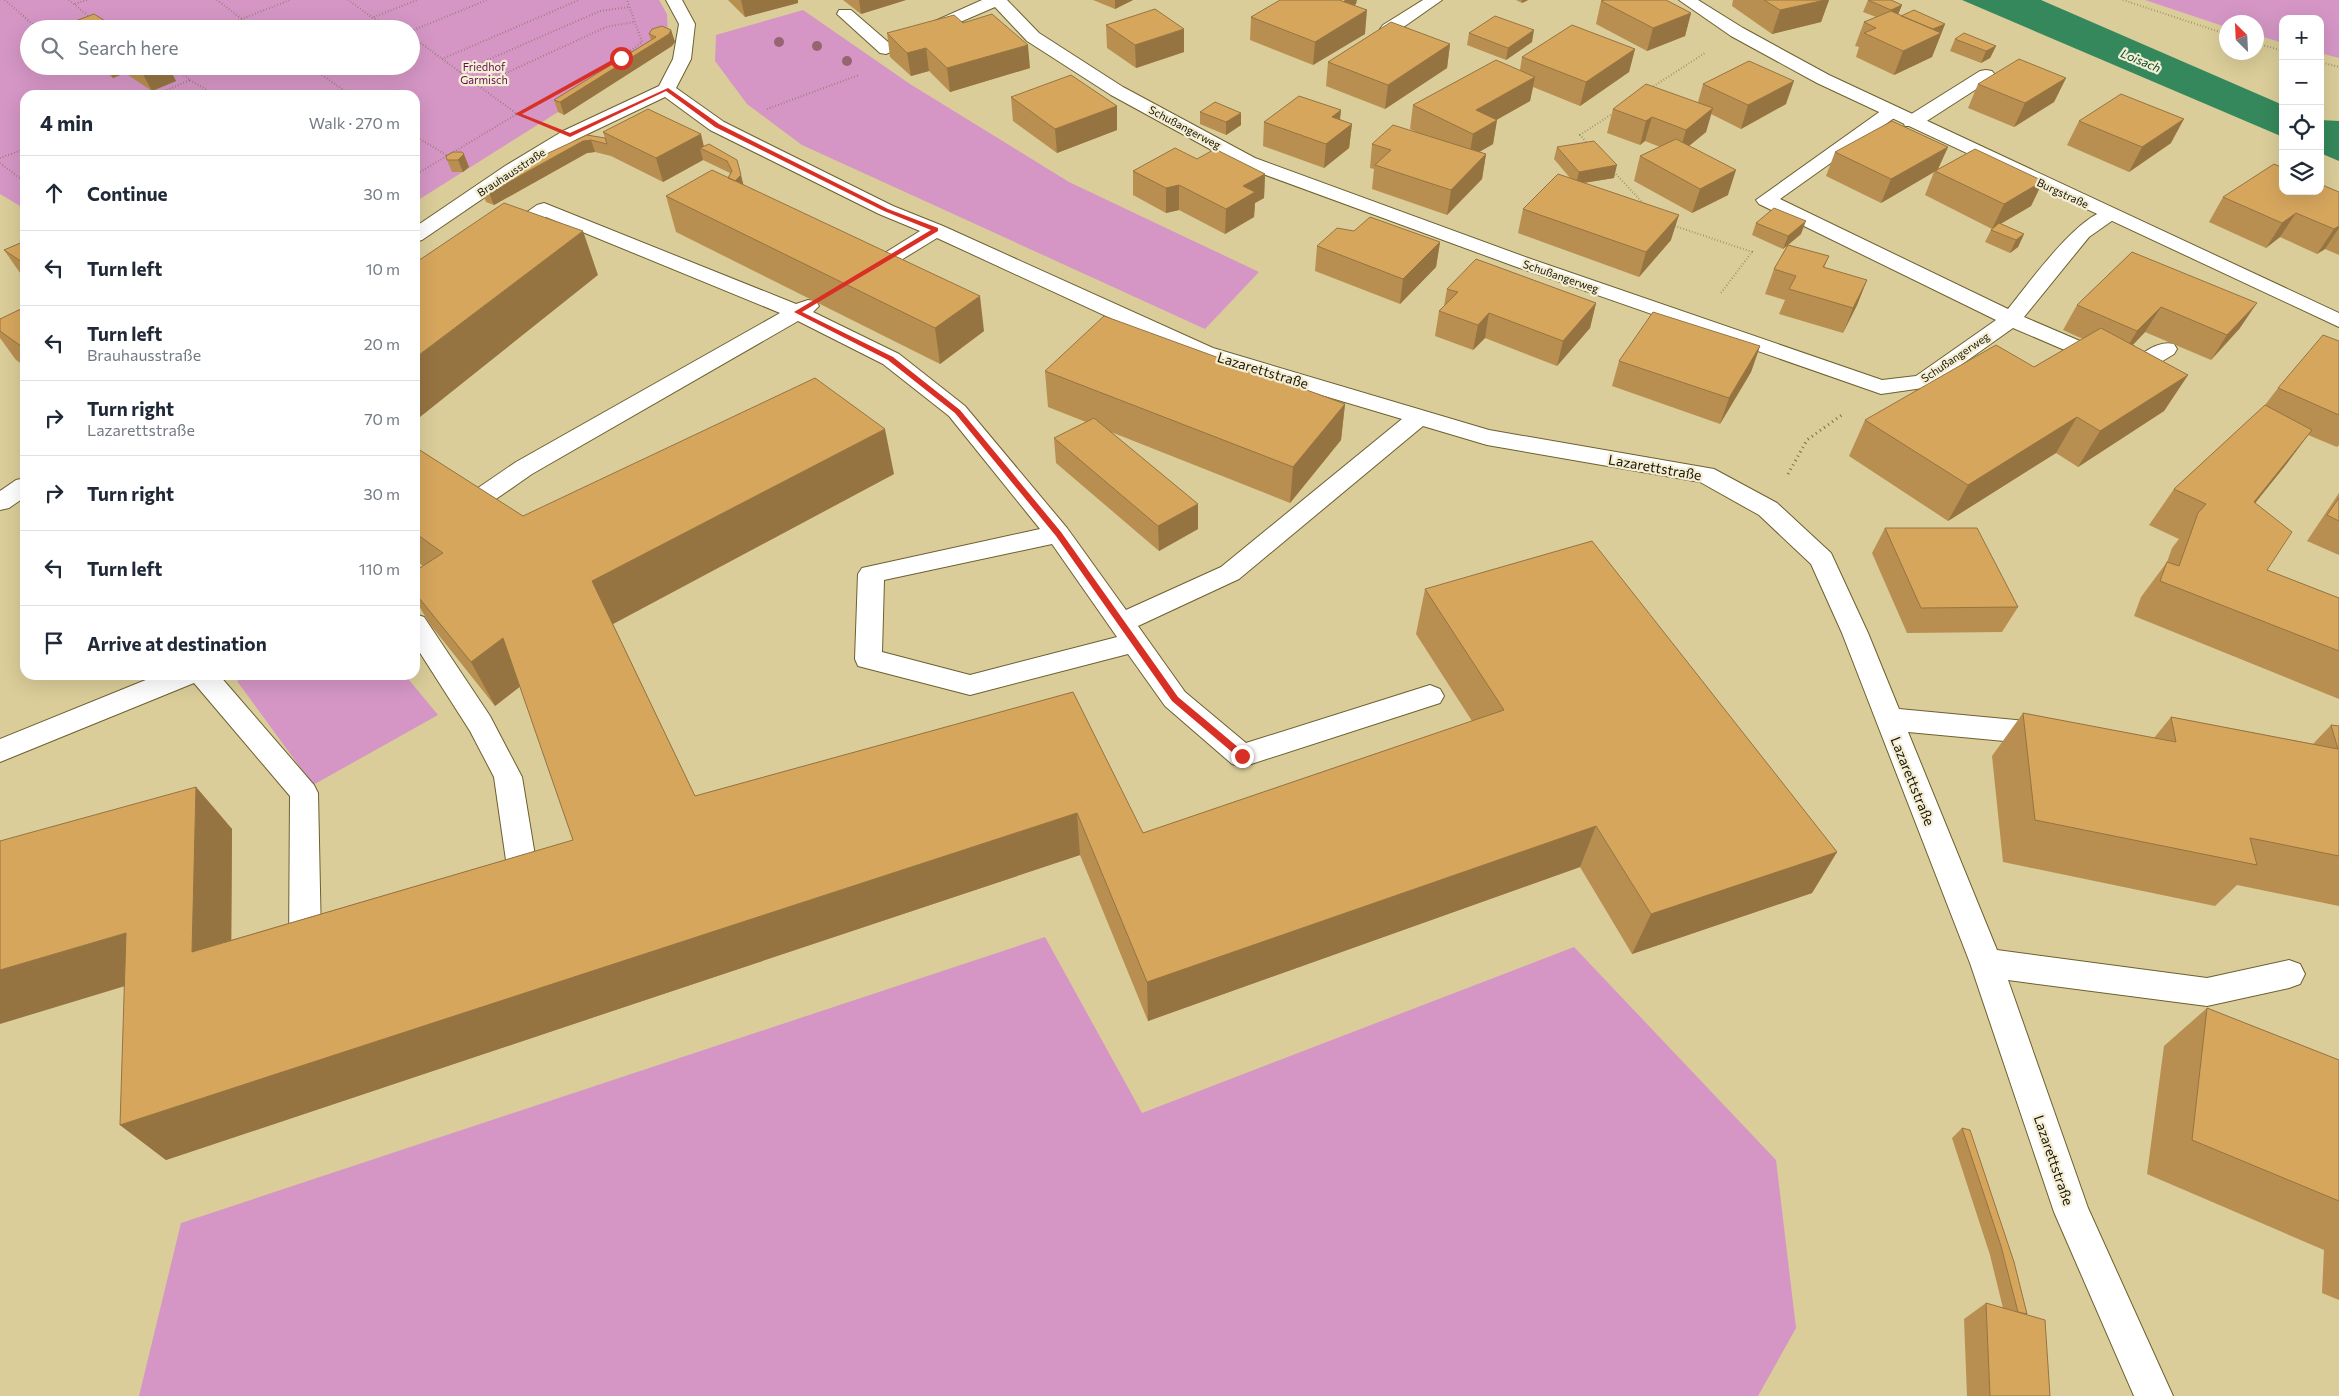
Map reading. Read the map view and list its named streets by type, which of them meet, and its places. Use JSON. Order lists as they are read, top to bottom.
{
  "streets": {
    "street": [
      "Schußangerweg",
      "Brauhausstraße",
      "Burgstraße",
      "Lazarettstraße"
    ]
  },
  "crossings": [
    ["Schußangerweg", "Burgstraße"],
    ["Brauhausstraße", "Lazarettstraße"]
  ],
  "water": ["Loisach"],
  "parks": ["Friedhof Garmisch"],
  "north": "top left",
  "page": {
    "map_buttons": ["+", "−"],
    "search": "Search here",
    "heading": ["4 min", "Walk · 270 m"],
    "list": [
      ["Continue", "30 m"],
      ["Turn left", "10 m"],
      ["Turn left", "Brauhausstraße", "20 m"],
      ["Turn right", "Lazarettstraße", "70 m"],
      ["Turn right", "30 m"],
      ["Turn left", "110 m"],
      "Arrive at destination"
    ]
  }
}
